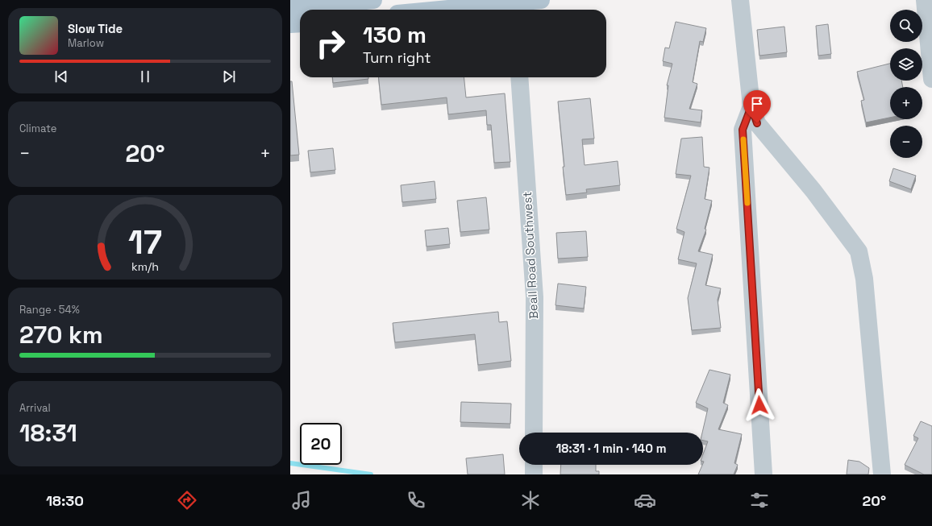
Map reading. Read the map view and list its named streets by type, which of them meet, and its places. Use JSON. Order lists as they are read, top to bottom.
{
  "streets": {
    "street": ["Beall Road Southwest"]
  },
  "page": {
    "map_buttons": ["+", "−"],
    "turn": ["130 m", "Turn right"],
    "song": ["Slow Tide", "Marlow"],
    "tile": [
      "Climate",
      ["Range · 54%", "270 km"],
      ["Arrival", "18:31"]
    ],
    "heat": ["−", "20°", "+"],
    "limit": "20",
    "trip": "18:31 · 1 min · 140 m",
    "tabs": ["18:30", "20°"],
    "gauge": ["17", "km/h"]
  }
}
